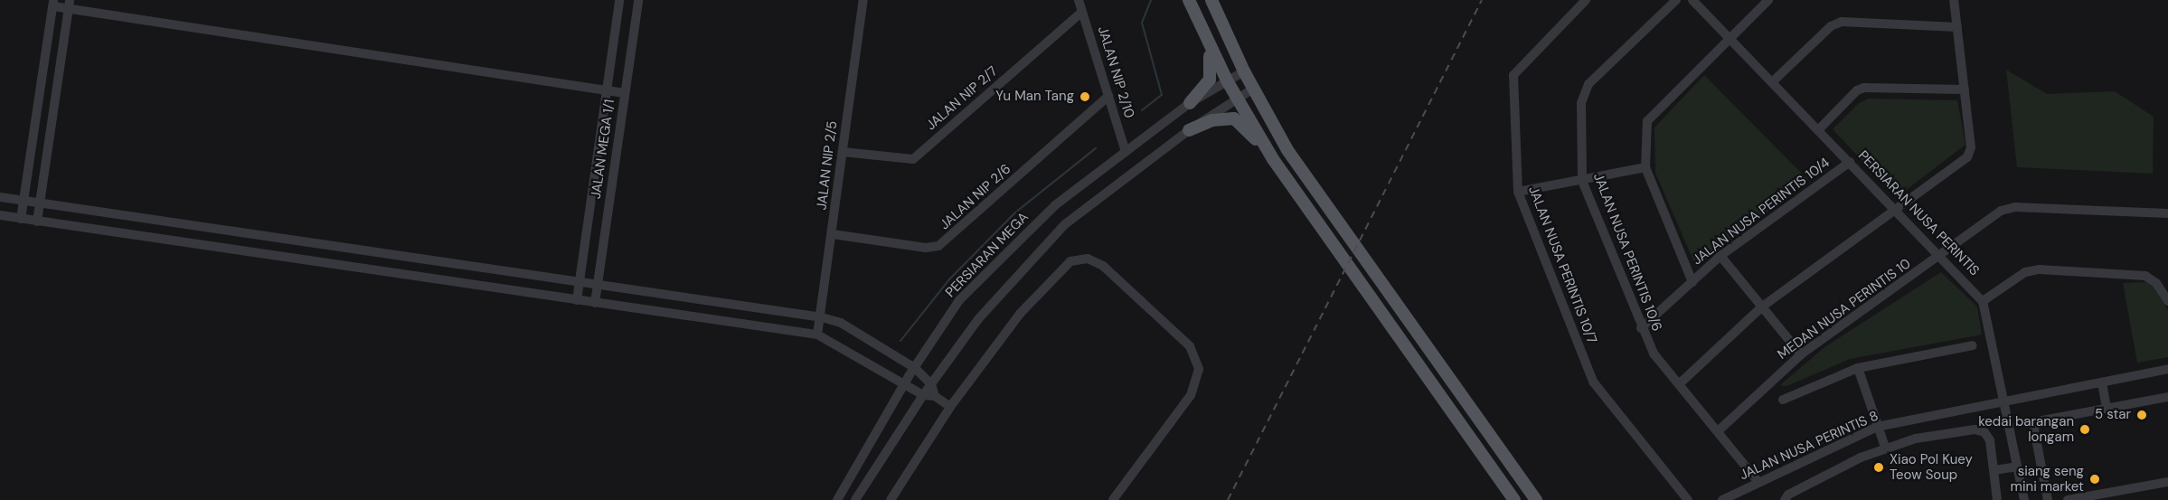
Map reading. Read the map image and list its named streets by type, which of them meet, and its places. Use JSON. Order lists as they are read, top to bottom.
{
  "streets": {
    "street": [
      "JALAN NIP 2/10",
      "JALAN NIP 2/7",
      "JALAN MEGA 1/1",
      "JALAN NIP 2/5",
      "JALAN NIP 2/6",
      "JALAN NUSA PERINTIS 10/4",
      "PERSIARAN NUSA PERINTIS",
      "JALAN NUSA PERINTIS 10/6",
      "PERSIARAN MEGA",
      "JALAN NUSA PERINTIS 10/7",
      "MEDAN NUSA PERINTIS 10",
      "JALAN NUSA PERINTIS 8"
    ]
  },
  "crossings": [
    ["JALAN NIP 2/10", "JALAN NIP 2/7"],
    ["JALAN NIP 2/10", "JALAN NIP 2/6"],
    ["JALAN NIP 2/10", "PERSIARAN MEGA"],
    ["JALAN NIP 2/7", "JALAN NIP 2/5"],
    ["JALAN NIP 2/5", "JALAN NIP 2/6"],
    ["JALAN NUSA PERINTIS 10/4", "PERSIARAN NUSA PERINTIS"],
    ["JALAN NUSA PERINTIS 10/4", "JALAN NUSA PERINTIS 10/6"],
    ["PERSIARAN NUSA PERINTIS", "MEDAN NUSA PERINTIS 10"],
    ["JALAN NUSA PERINTIS 10/6", "MEDAN NUSA PERINTIS 10"],
    ["JALAN NUSA PERINTIS 10/6", "JALAN NUSA PERINTIS 8"]
  ],
  "places": [
    "Yu Man Tang",
    "5 star",
    "kedai barangan longam",
    "Xiao Pol Kuey Teow Soup",
    "siang seng mini market"
  ]
}
